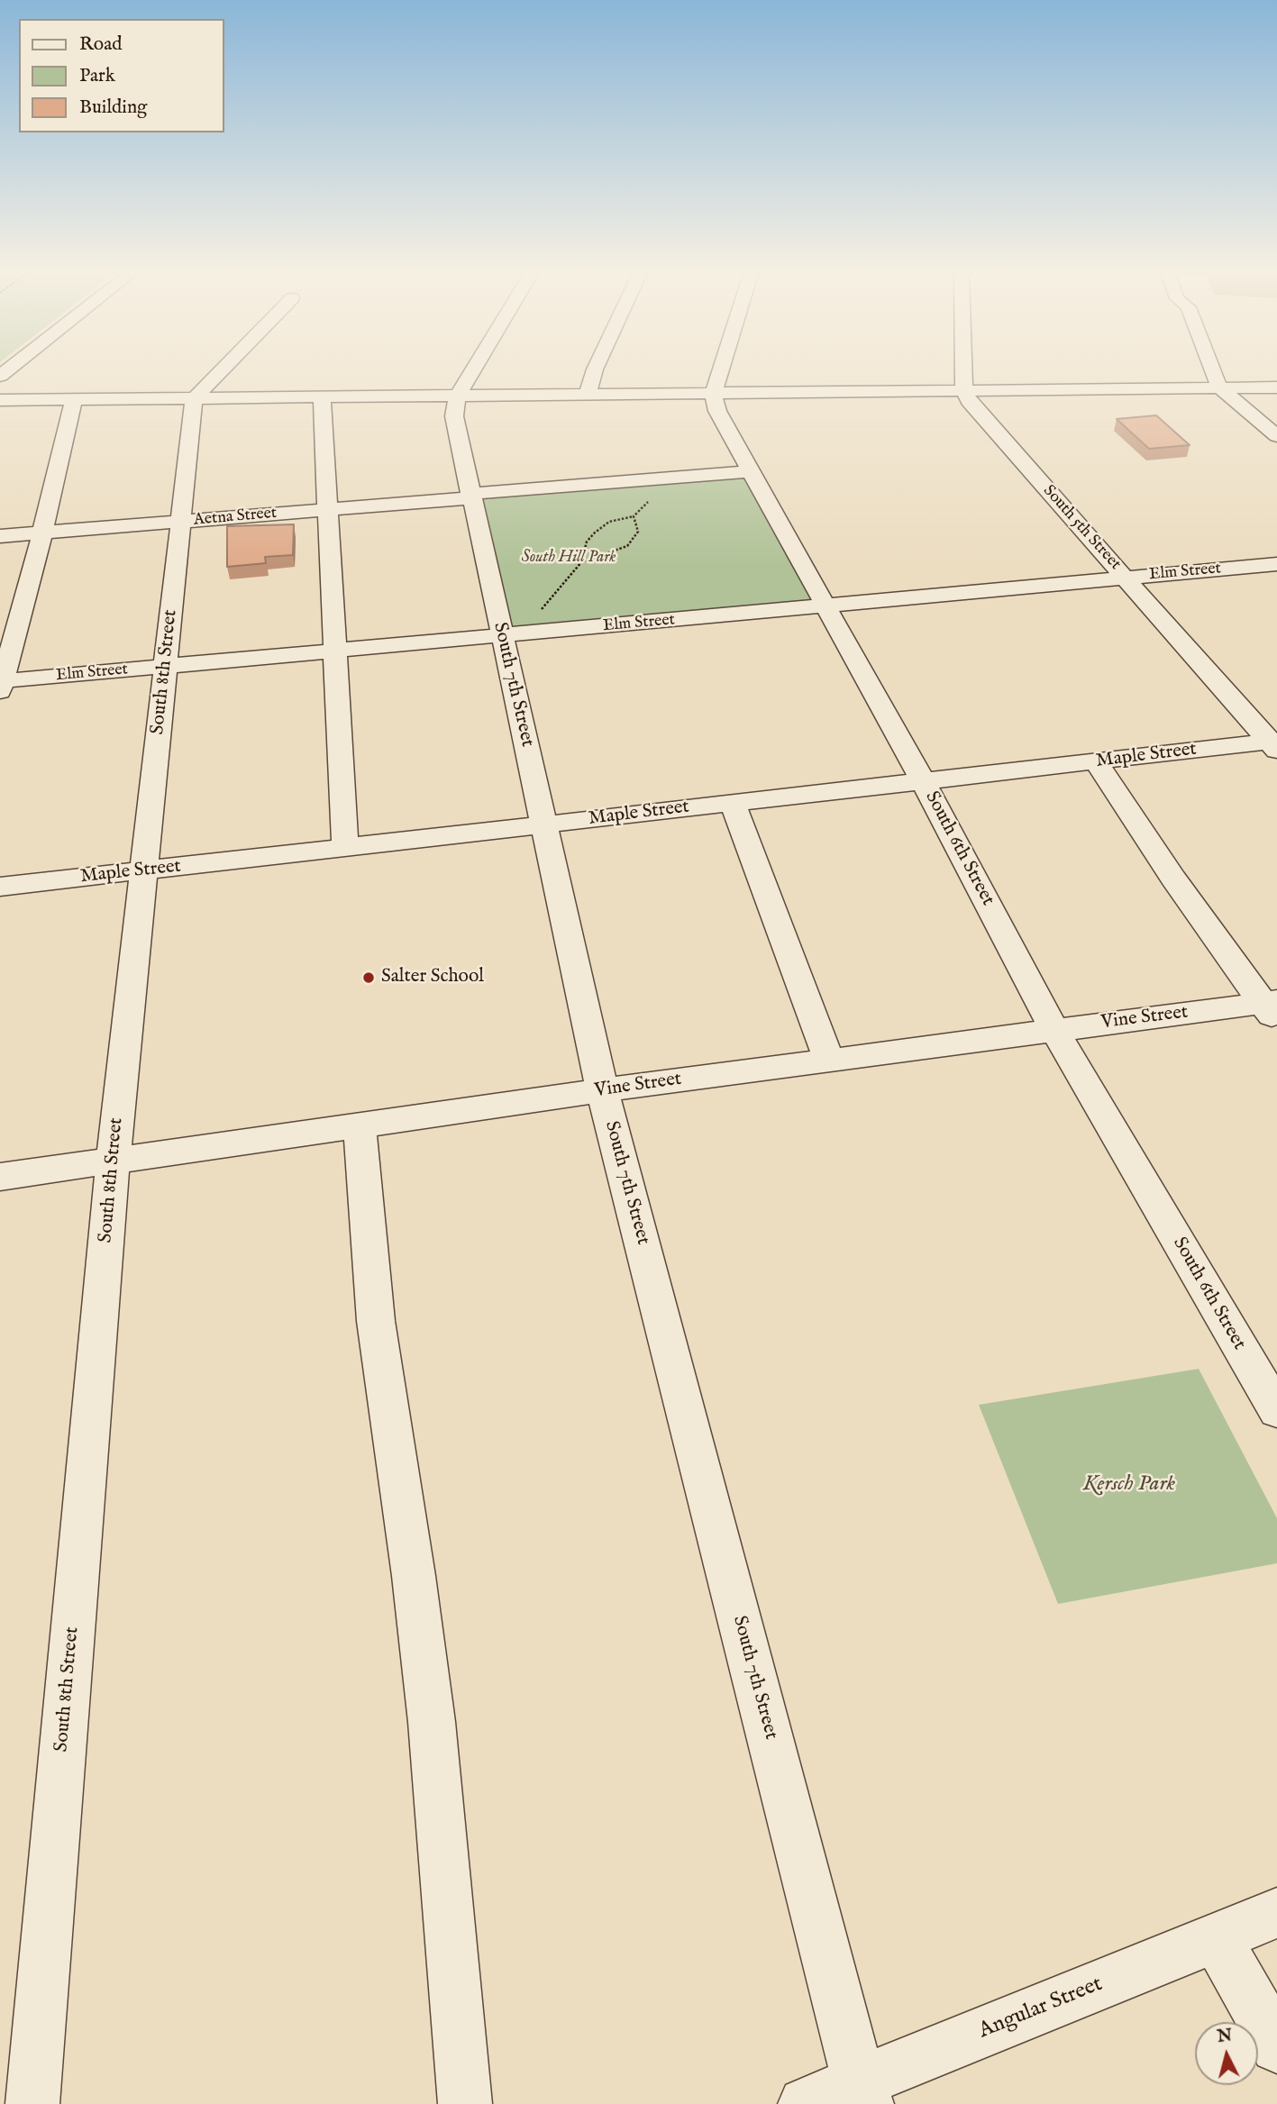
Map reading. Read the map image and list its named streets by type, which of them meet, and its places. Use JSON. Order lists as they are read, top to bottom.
{
  "streets": {
    "street": [
      "Aetna Street",
      "South 5th Street",
      "Elm Street",
      "South 8th Street",
      "South 7th Street",
      "Maple Street",
      "South 6th Street",
      "Vine Street",
      "Angular Street"
    ]
  },
  "crossings": [
    ["Aetna Street", "South 8th Street"],
    ["Aetna Street", "South 7th Street"],
    ["Aetna Street", "South 6th Street"],
    ["South 5th Street", "Elm Street"],
    ["South 5th Street", "Maple Street"],
    ["Elm Street", "South 8th Street"],
    ["Elm Street", "South 7th Street"],
    ["Elm Street", "South 6th Street"],
    ["South 8th Street", "Maple Street"],
    ["South 8th Street", "Vine Street"],
    ["South 7th Street", "Maple Street"],
    ["South 7th Street", "Vine Street"],
    ["South 7th Street", "Angular Street"],
    ["Maple Street", "South 6th Street"],
    ["South 6th Street", "Vine Street"]
  ],
  "parks": ["South Hill Park", "Kersch Park"],
  "places": ["Salter School"],
  "legend": ["Road", "Park", "Building"],
  "north": "top"
}
